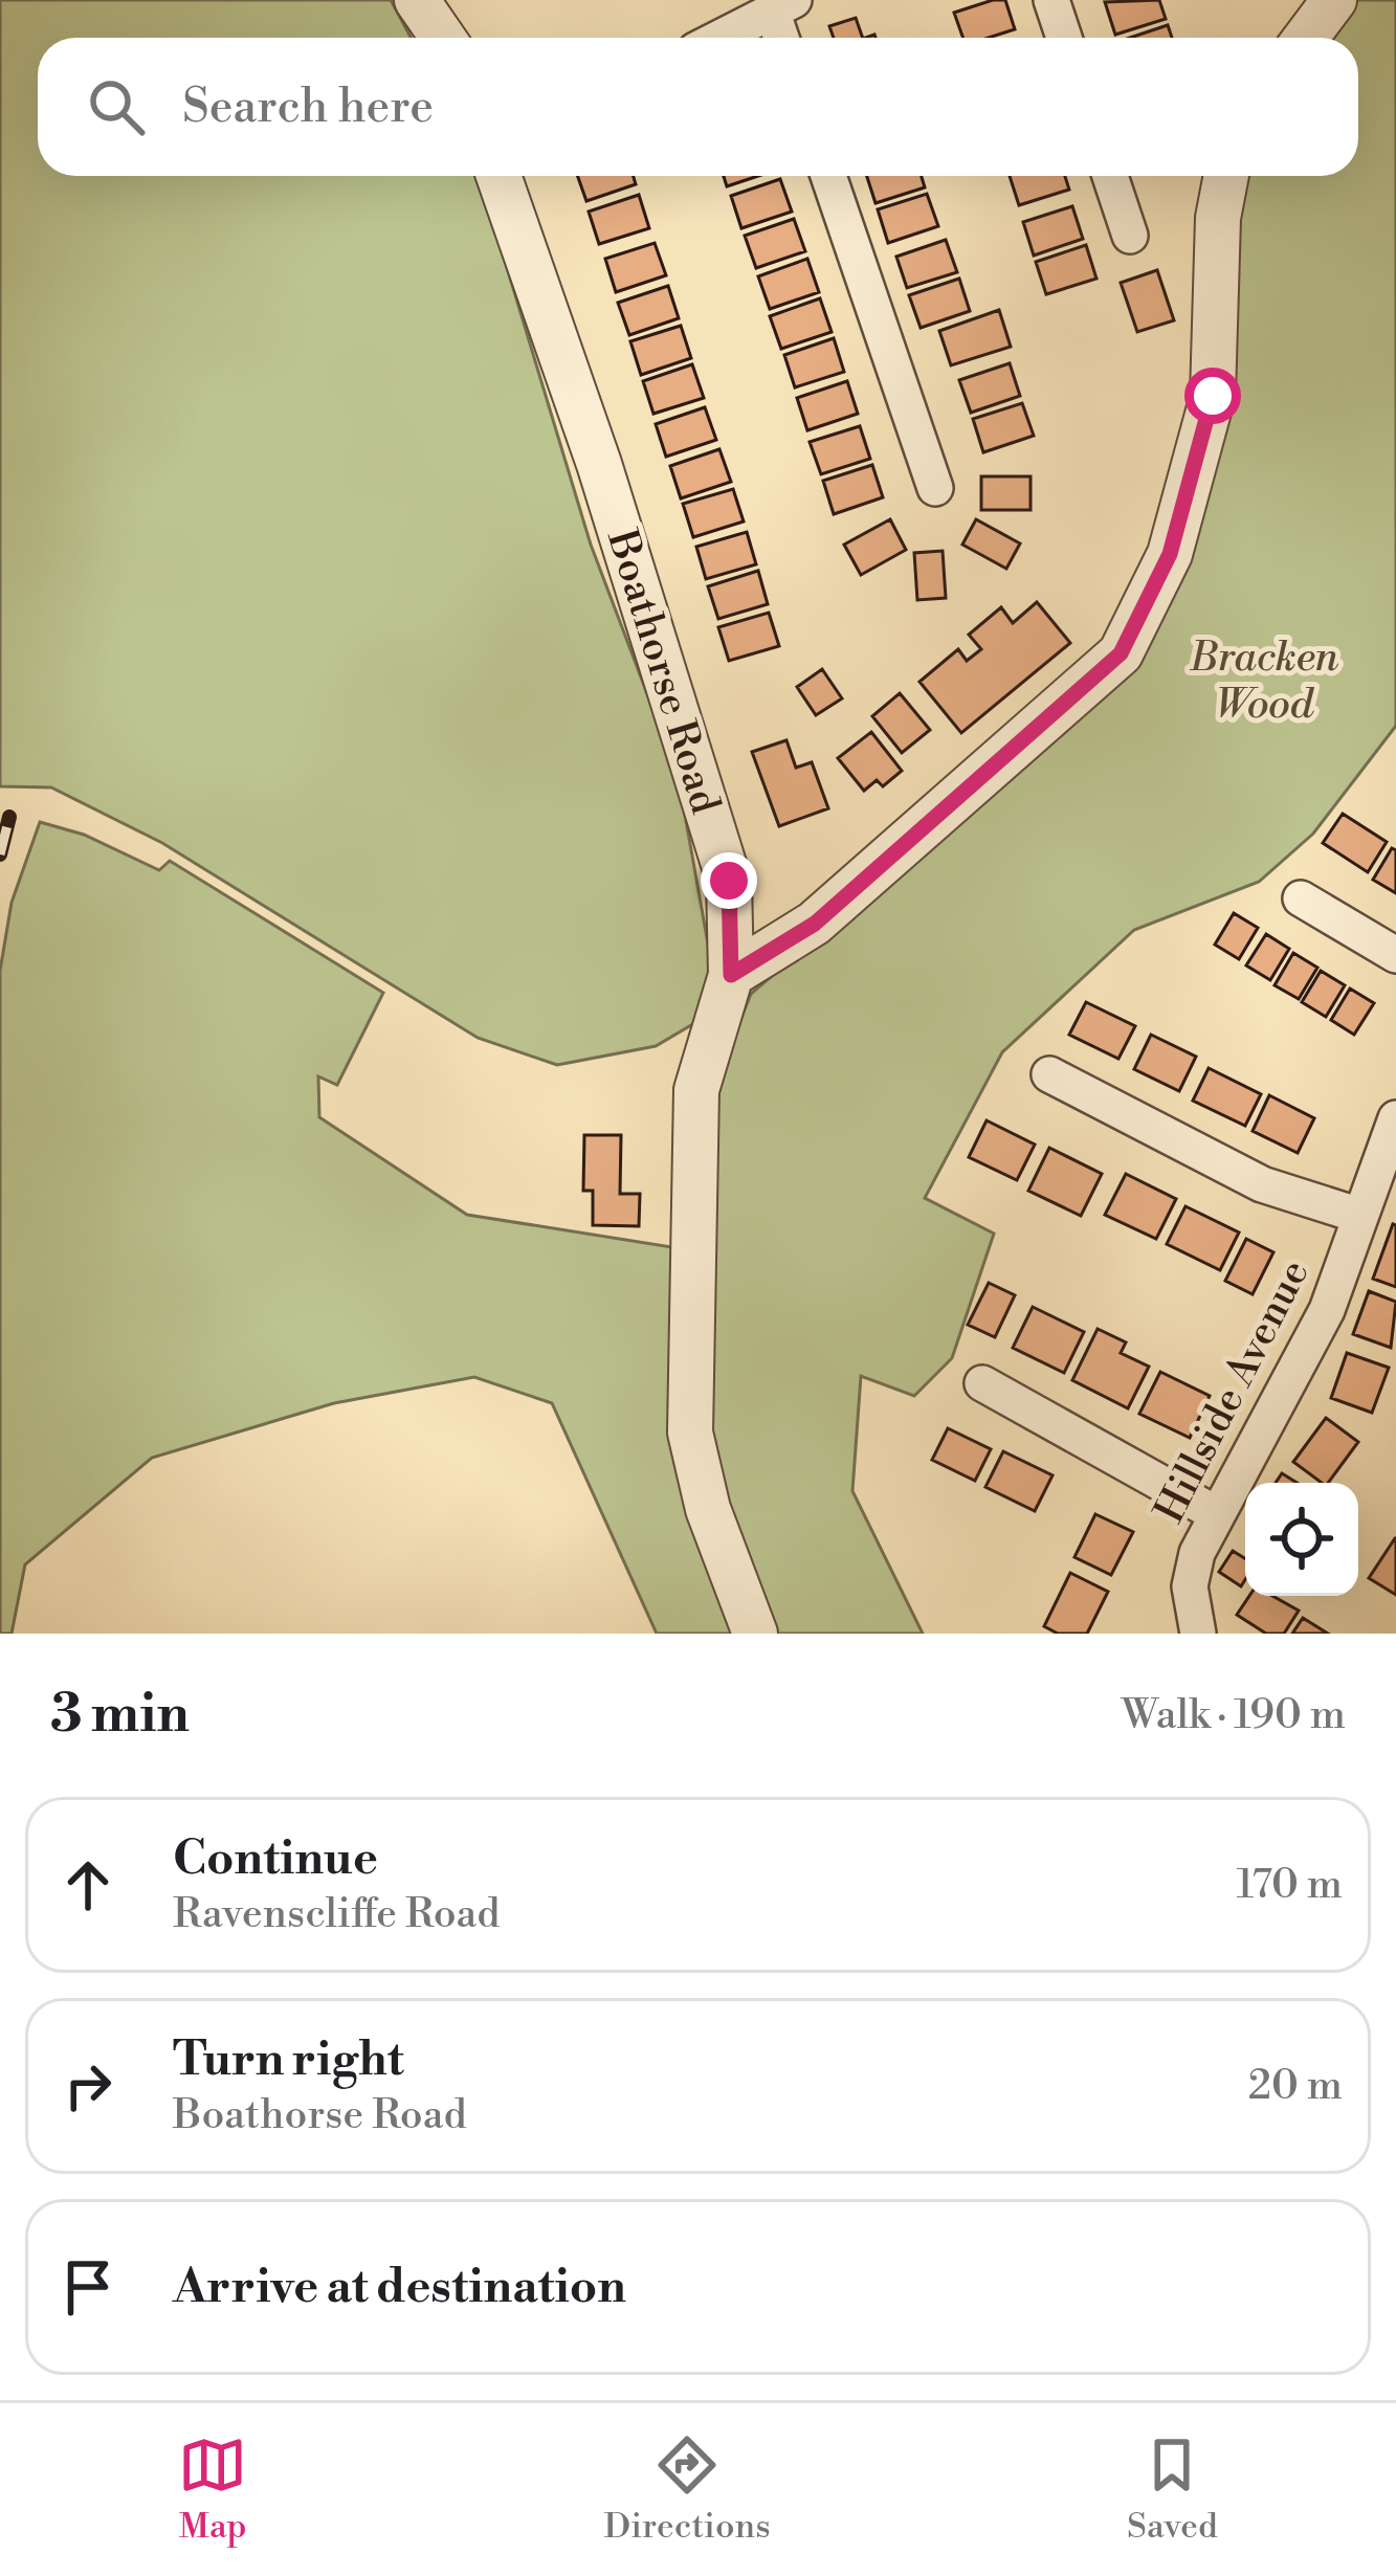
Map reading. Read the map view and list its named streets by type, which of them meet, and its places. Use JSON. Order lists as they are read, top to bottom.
{
  "streets": {
    "street": ["Boathorse Road", "Hillside Avenue"]
  },
  "parks": ["Bracken Wood"],
  "page": {
    "search": "Search here",
    "heading": ["3 min", "Walk · 190 m"],
    "list": [
      ["Continue", "Ravenscliffe Road", "170 m"],
      ["Turn right", "Boathorse Road", "20 m"],
      "Arrive at destination"
    ],
    "nav": ["Map", "Directions", "Saved"]
  }
}
